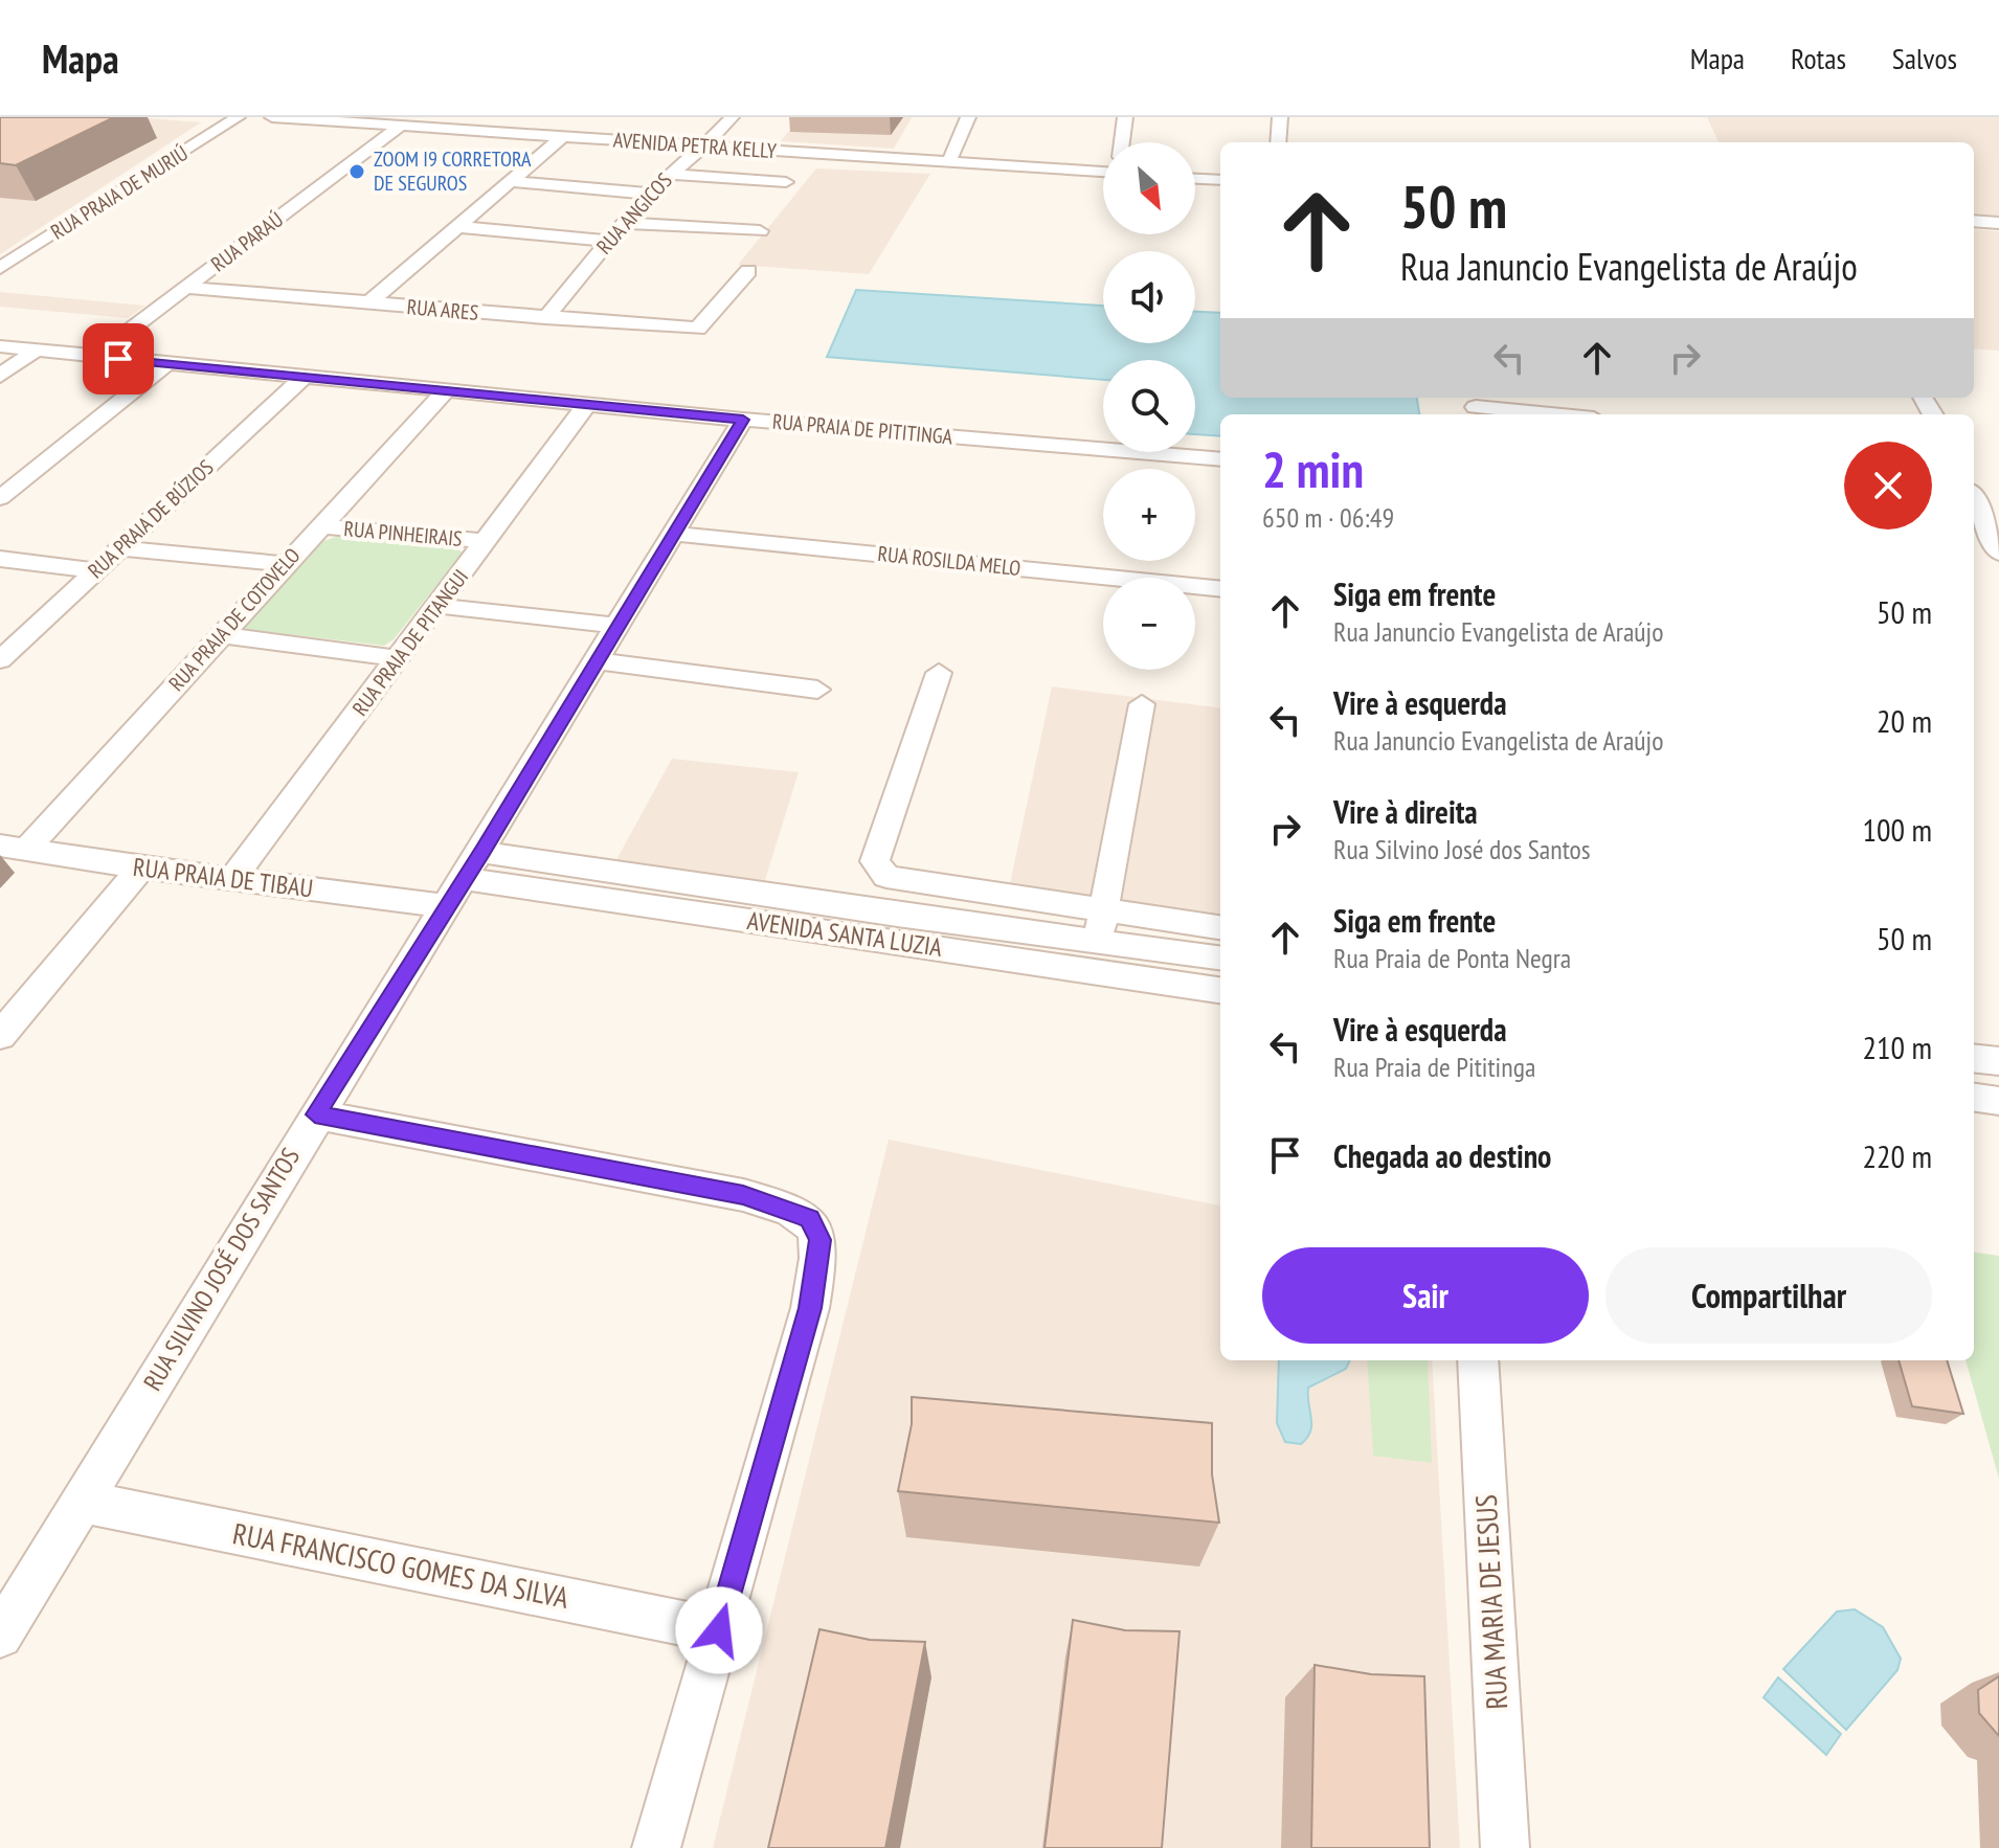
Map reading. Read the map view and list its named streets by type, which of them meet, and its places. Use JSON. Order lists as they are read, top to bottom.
{
  "streets": {
    "street": [
      "AVENIDA PETRA KELLY",
      "RUA PRAIA DE MURIÚ",
      "RUA ANGICOS",
      "RUA PARAÚ",
      "RUA ARES",
      "RUA PRAIA DE PITITINGA",
      "RUA PRAIA DE BÚZIOS",
      "RUA PINHEIRAIS",
      "RUA ROSILDA MELO",
      "RUA PRAIA DE COTOVELO",
      "RUA PRAIA DE PITANGUI",
      "RUA PRAIA DE TIBAU",
      "AVENIDA SANTA LUZIA",
      "RUA SILVINO JOSÉ DOS SANTOS",
      "RUA FRANCISCO GOMES DA SILVA",
      "RUA MARIA DE JESUS"
    ]
  },
  "crossings": [
    ["AVENIDA PETRA KELLY", "RUA ANGICOS"],
    ["AVENIDA PETRA KELLY", "RUA PARAÚ"],
    ["RUA ANGICOS", "RUA ARES"],
    ["RUA PARAÚ", "RUA ARES"],
    ["RUA PARAÚ", "RUA PRAIA DE PITITINGA"],
    ["RUA PRAIA DE PITITINGA", "RUA PRAIA DE BÚZIOS"],
    ["RUA PRAIA DE PITITINGA", "RUA PRAIA DE COTOVELO"],
    ["RUA PRAIA DE PITITINGA", "RUA PRAIA DE PITANGUI"],
    ["RUA PRAIA DE PITITINGA", "RUA SILVINO JOSÉ DOS SANTOS"],
    ["RUA PINHEIRAIS", "RUA PRAIA DE COTOVELO"],
    ["RUA PINHEIRAIS", "RUA PRAIA DE PITANGUI"],
    ["RUA ROSILDA MELO", "RUA SILVINO JOSÉ DOS SANTOS"],
    ["RUA PRAIA DE COTOVELO", "RUA PRAIA DE TIBAU"],
    ["RUA PRAIA DE PITANGUI", "RUA PRAIA DE TIBAU"],
    ["RUA PRAIA DE TIBAU", "AVENIDA SANTA LUZIA"],
    ["RUA PRAIA DE TIBAU", "RUA SILVINO JOSÉ DOS SANTOS"],
    ["AVENIDA SANTA LUZIA", "RUA SILVINO JOSÉ DOS SANTOS"],
    ["RUA SILVINO JOSÉ DOS SANTOS", "RUA FRANCISCO GOMES DA SILVA"]
  ],
  "places": ["ZOOM I9 CORRETORA DE SEGUROS"],
  "north": "bottom right",
  "page": {
    "header": "Mapa",
    "nav": ["Mapa", "Rotas", "Salvos"],
    "map_buttons": ["+", "−"],
    "turn": ["50 m", "Rua Januncio Evangelista de Araújo"],
    "heading": ["2 min", "650 m · 06:49"],
    "list": [
      {
        "name": "Siga em frente",
        "note": "Rua Januncio Evangelista de Araújo",
        "value": "50 m"
      },
      {
        "name": "Vire à esquerda",
        "note": "Rua Januncio Evangelista de Araújo",
        "value": "20 m"
      },
      {
        "name": "Vire à direita",
        "note": "Rua Silvino José dos Santos",
        "value": "100 m"
      },
      {
        "name": "Siga em frente",
        "note": "Rua Praia de Ponta Negra",
        "value": "50 m"
      },
      {
        "name": "Vire à esquerda",
        "note": "Rua Praia de Pititinga",
        "value": "210 m"
      },
      {
        "name": "Chegada ao destino",
        "value": "220 m"
      }
    ],
    "buttons": ["Sair", "Compartilhar"]
  }
}
